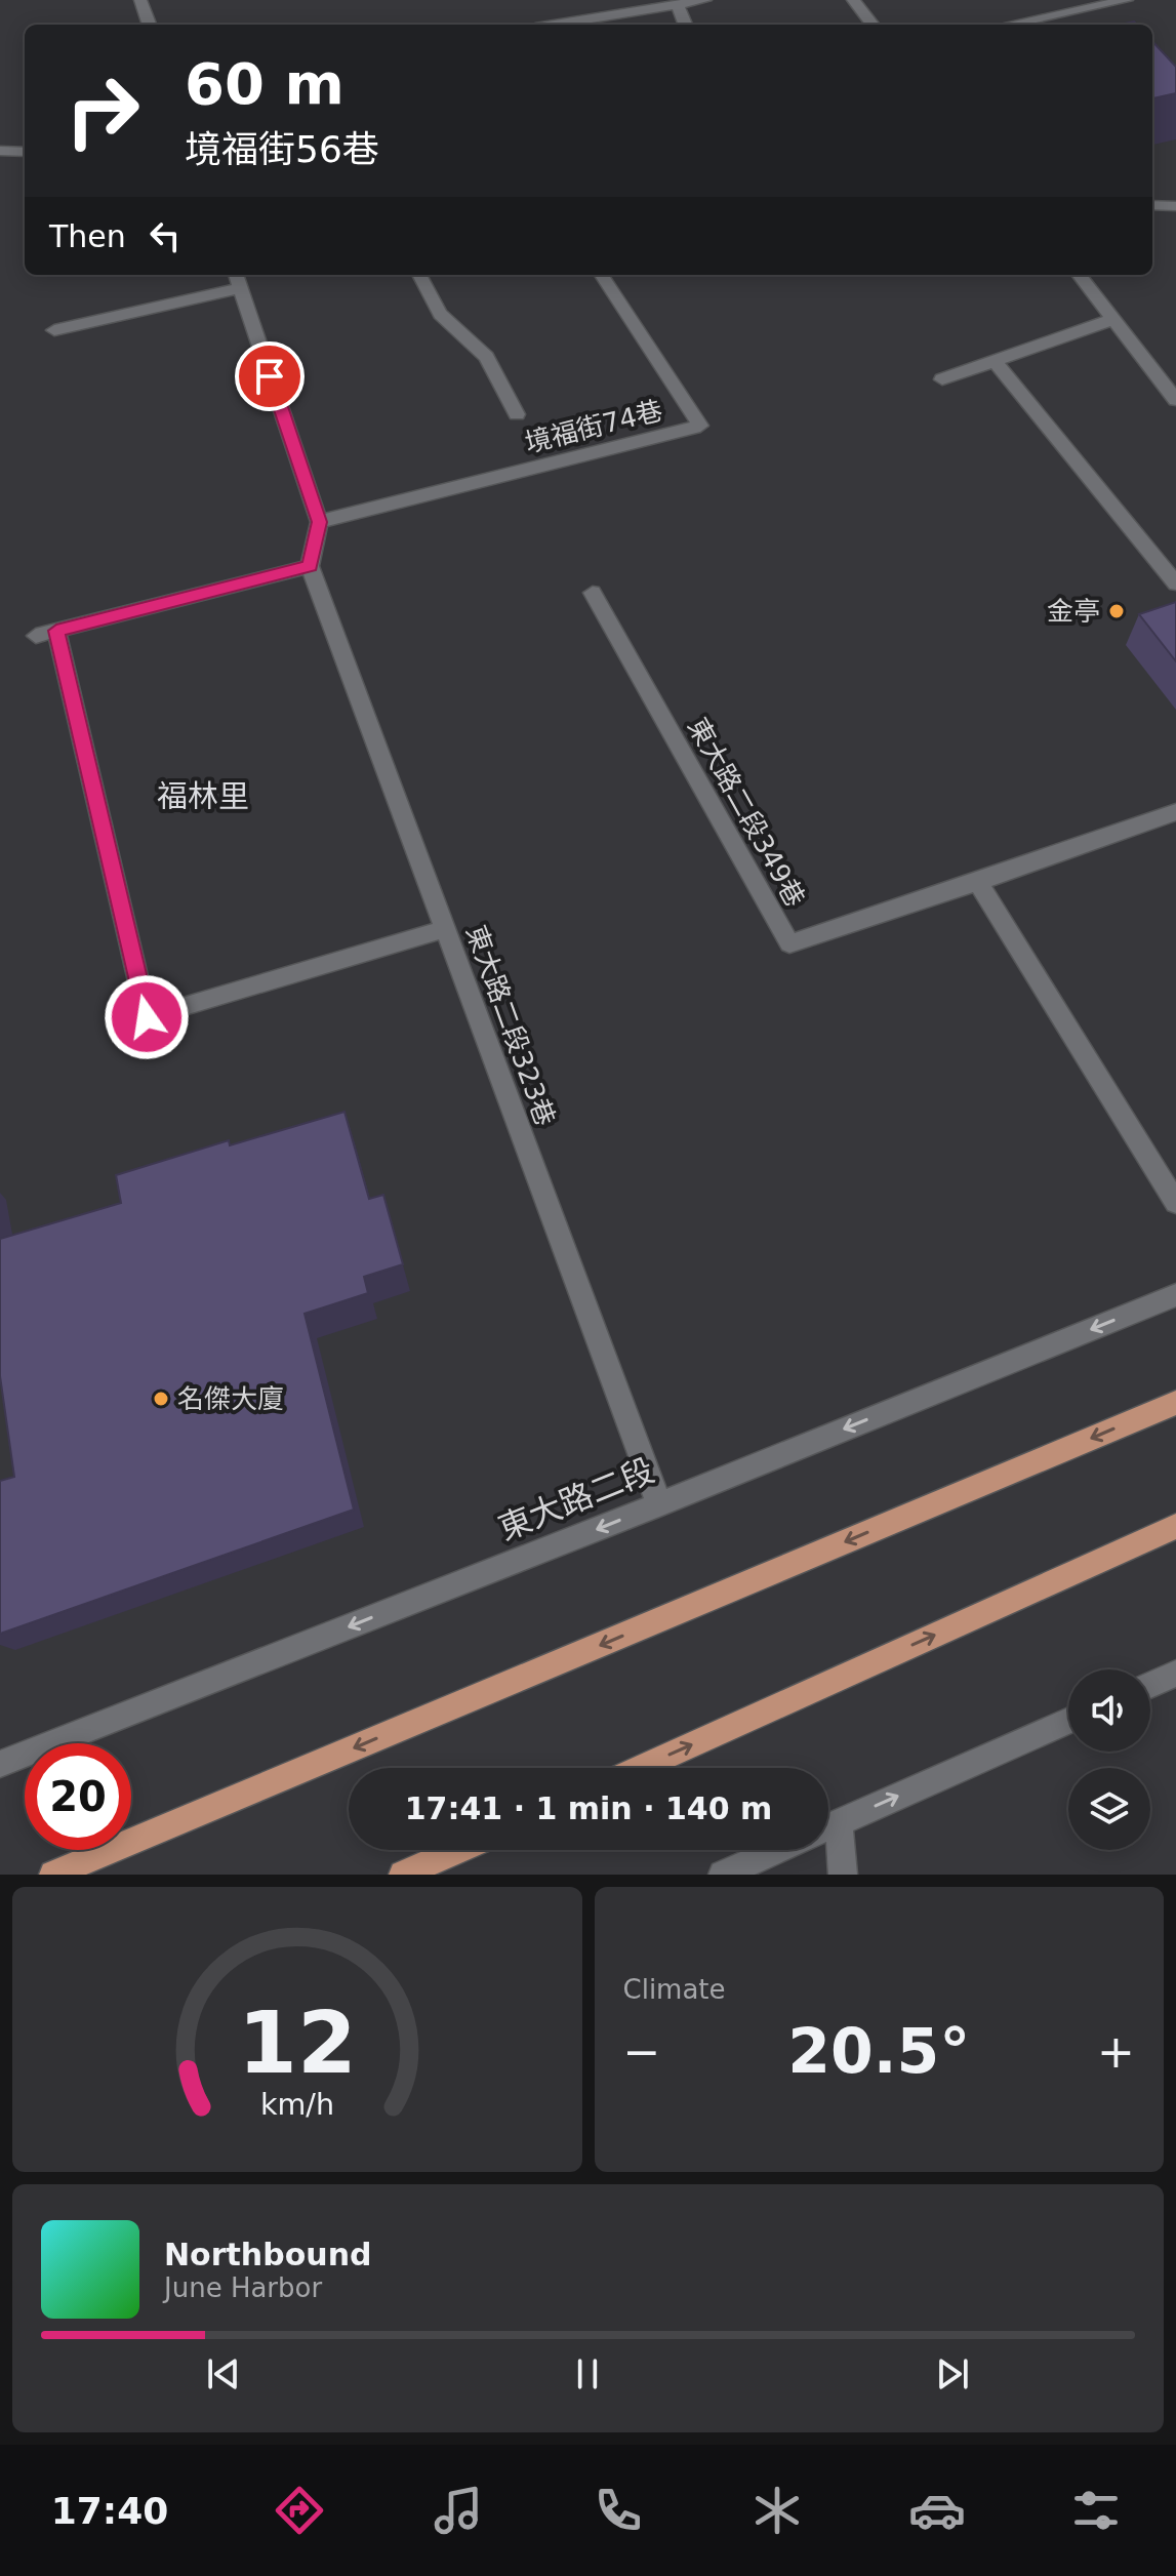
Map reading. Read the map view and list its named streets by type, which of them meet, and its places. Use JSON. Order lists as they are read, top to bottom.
{
  "streets": {
    "street": [
      "境福街74巷",
      "東大路二段349巷",
      "東大路二段323巷",
      "東大路二段"
    ]
  },
  "crossings": [
    ["東大路二段323巷", "東大路二段"]
  ],
  "one_way": ["東大路二段"],
  "districts": ["福林里"],
  "places": ["金亭", "名傑大廈"],
  "page": {
    "turn": ["60 m", "境福街56巷"],
    "then": "Then",
    "limit": "20",
    "trip": "17:41 · 1 min · 140 m",
    "tile": "Climate",
    "heat": ["−", "20.5°", "+"],
    "song": ["Northbound", "June Harbor"],
    "tabs": "17:40",
    "gauge": ["12", "km/h"]
  }
}
